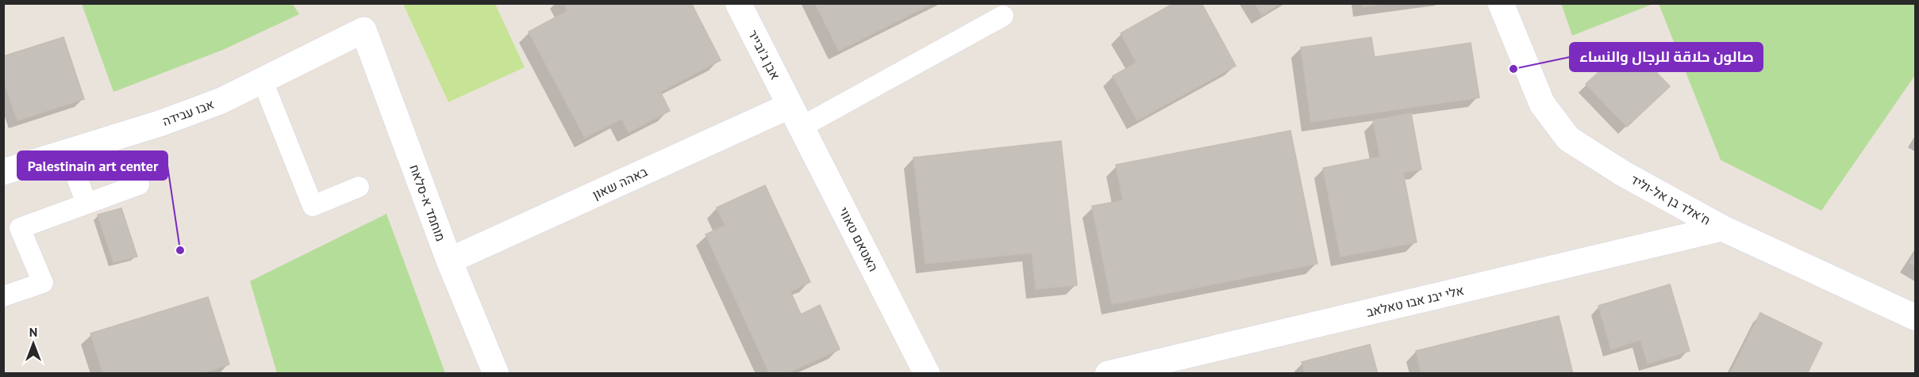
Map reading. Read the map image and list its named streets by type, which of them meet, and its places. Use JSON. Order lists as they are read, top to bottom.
{
  "streets": {
    "street": [
      "אבן ג'ובייר",
      "אבו עבידה",
      "באהה שאון",
      "ח'אלד בן אל-וליד",
      "מוחמד א-סלאח",
      "האטאם טאווי",
      "אלי יבנ אבו טאלאב"
    ]
  },
  "crossings": [
    ["אבן ג'ובייר", "באהה שאון"],
    ["אבן ג'ובייר", "האטאם טאווי"],
    ["אבו עבידה", "מוחמד א-סלאח"],
    ["באהה שאון", "מוחמד א-סלאח"],
    ["באהה שאון", "האטאם טאווי"],
    ["ח'אלד בן אל-וליד", "אלי יבנ אבו טאלאב"]
  ],
  "places": ["صالون حلاقة للرجال والنساء", "Palestinain art center"],
  "north": "top"
}
